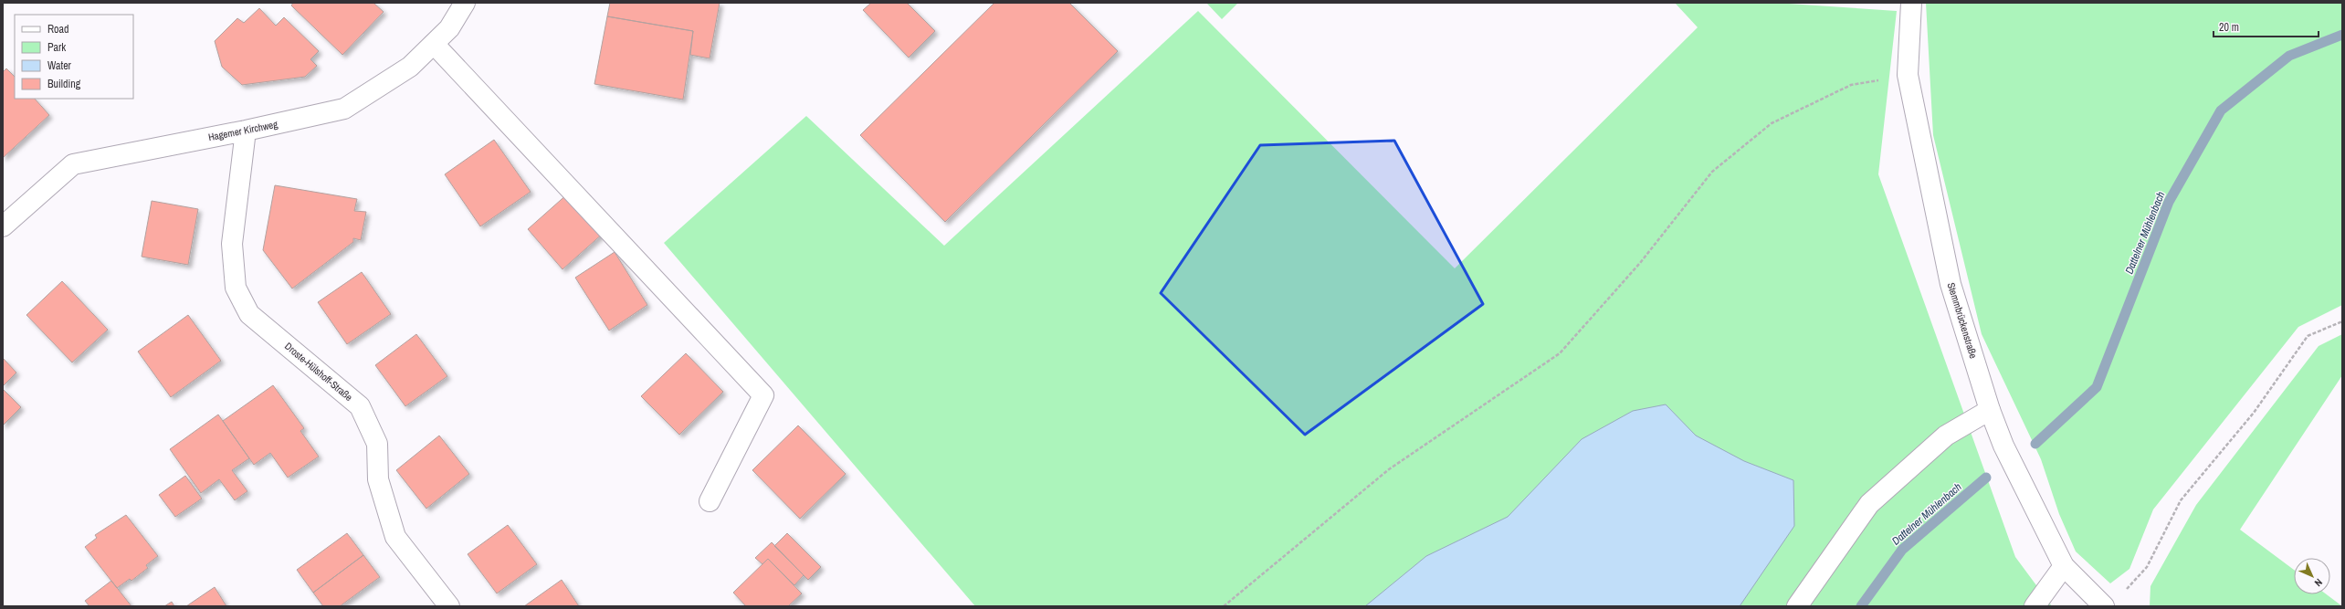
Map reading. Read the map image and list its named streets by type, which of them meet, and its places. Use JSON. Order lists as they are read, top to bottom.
{
  "streets": {
    "street": ["Hagemer Kirchweg", "Stemmbrückenstraße", "Droste-Hülshoff-Straße"]
  },
  "crossings": [
    ["Hagemer Kirchweg", "Droste-Hülshoff-Straße"]
  ],
  "water": ["Dattelner Mühlenbach"],
  "legend": [
    "Road",
    "Park",
    "Water",
    "Building"
  ],
  "scale_bar": "20 m",
  "north": "bottom right"
}
